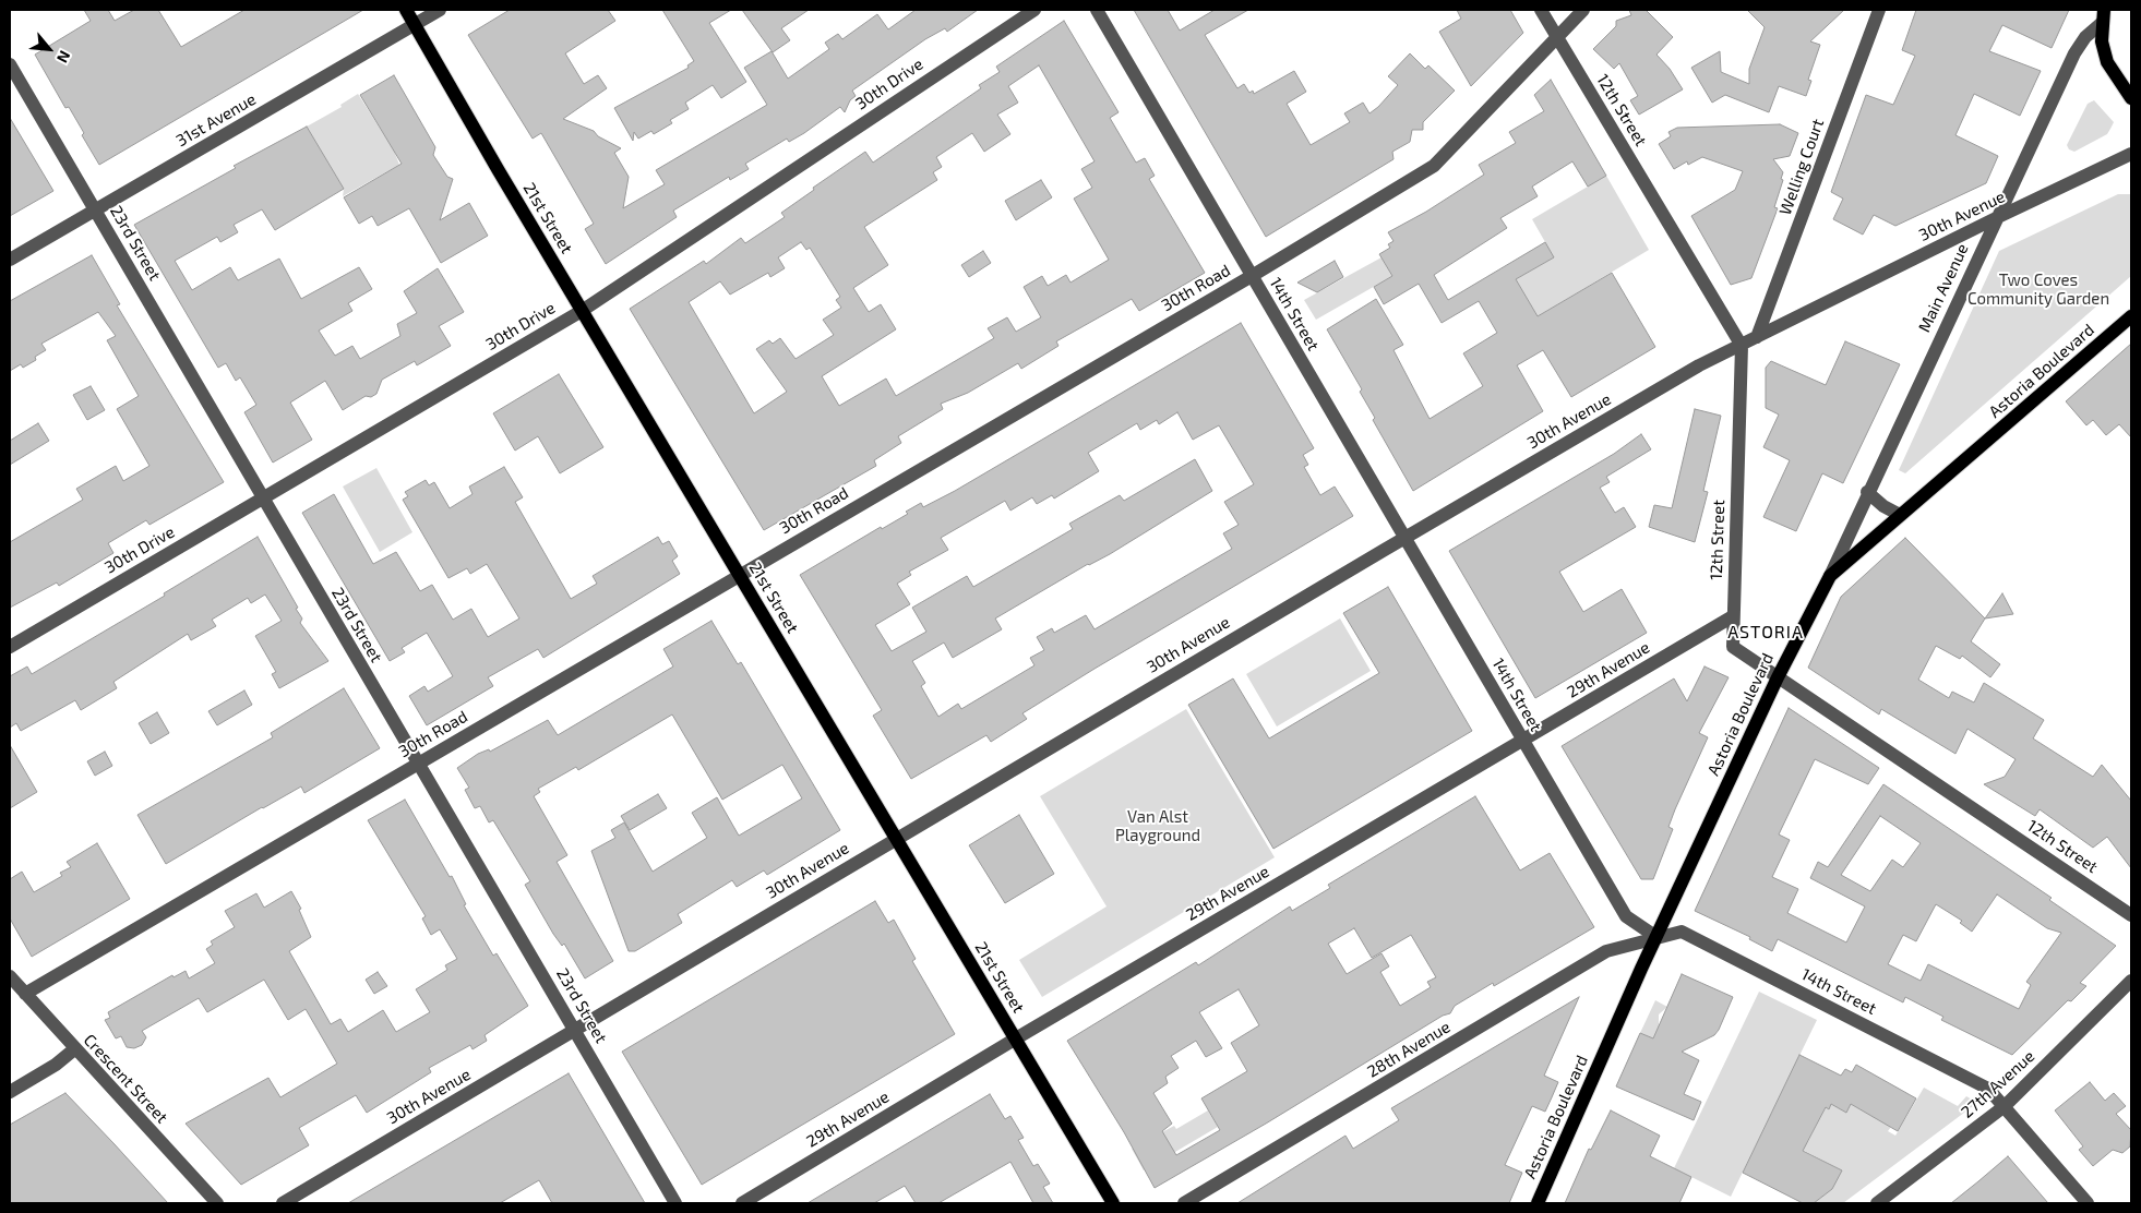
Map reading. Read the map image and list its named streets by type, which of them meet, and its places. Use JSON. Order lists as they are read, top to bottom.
{
  "streets": {
    "main road": ["21st Street", "Astoria Boulevard"],
    "street": [
      "30th Drive",
      "12th Street",
      "31st Avenue",
      "Welling Court",
      "30th Avenue",
      "23rd Street",
      "30th Road",
      "Main Avenue",
      "14th Street",
      "29th Avenue",
      "28th Avenue",
      "Crescent Street",
      "27th Avenue"
    ]
  },
  "crossings": [
    ["30th Drive", "21st Street"],
    ["30th Drive", "23rd Street"],
    ["12th Street", "30th Avenue"],
    ["12th Street", "30th Road"],
    ["12th Street", "Astoria Boulevard"],
    ["12th Street", "29th Avenue"],
    ["31st Avenue", "21st Street"],
    ["31st Avenue", "23rd Street"],
    ["Welling Court", "30th Avenue"],
    ["30th Avenue", "21st Street"],
    ["30th Avenue", "23rd Street"],
    ["30th Avenue", "Main Avenue"],
    ["30th Avenue", "14th Street"],
    ["21st Street", "30th Road"],
    ["21st Street", "29th Avenue"],
    ["23rd Street", "30th Road"],
    ["30th Road", "14th Street"],
    ["30th Road", "Crescent Street"],
    ["Main Avenue", "Astoria Boulevard"],
    ["14th Street", "Astoria Boulevard"],
    ["14th Street", "29th Avenue"],
    ["14th Street", "28th Avenue"],
    ["14th Street", "27th Avenue"],
    ["Astoria Boulevard", "28th Avenue"]
  ],
  "districts": ["ASTORIA"],
  "parks": ["Two Coves Community Garden", "Van Alst Playground"],
  "north": "bottom right"
}
